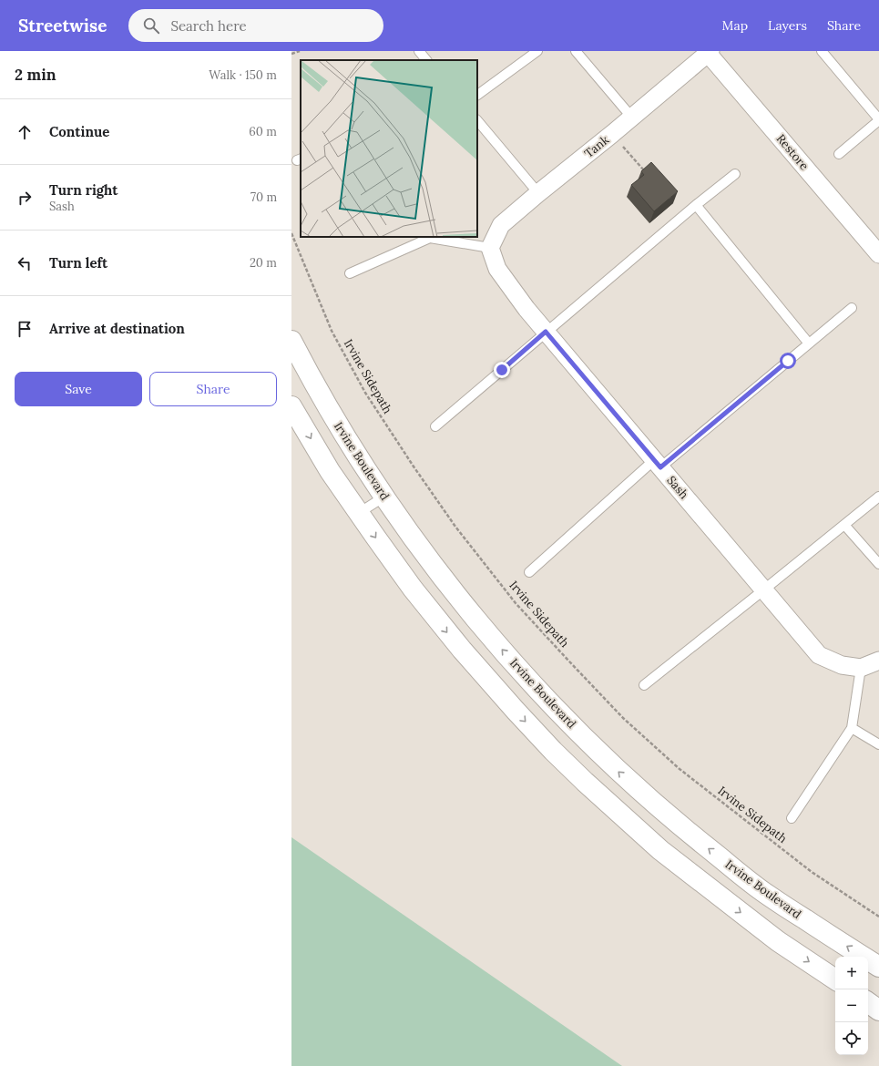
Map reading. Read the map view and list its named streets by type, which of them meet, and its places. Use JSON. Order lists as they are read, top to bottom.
{
  "streets": {
    "main road": ["Irvine Boulevard"],
    "street": ["Tank", "Restore", "Sash"],
    "path": ["Irvine Sidepath"]
  },
  "crossings": [
    ["Tank", "Restore"],
    ["Tank", "Sash"]
  ],
  "page": {
    "header": "Streetwise",
    "search": "Search here",
    "nav": ["Map", "Layers", "Share"],
    "heading": ["2 min", "Walk · 150 m"],
    "list": [
      ["Continue", "60 m"],
      ["Turn right", "Sash", "70 m"],
      ["Turn left", "20 m"],
      "Arrive at destination"
    ],
    "buttons": ["Save", "Share"],
    "map_buttons": ["+", "−"]
  }
}
